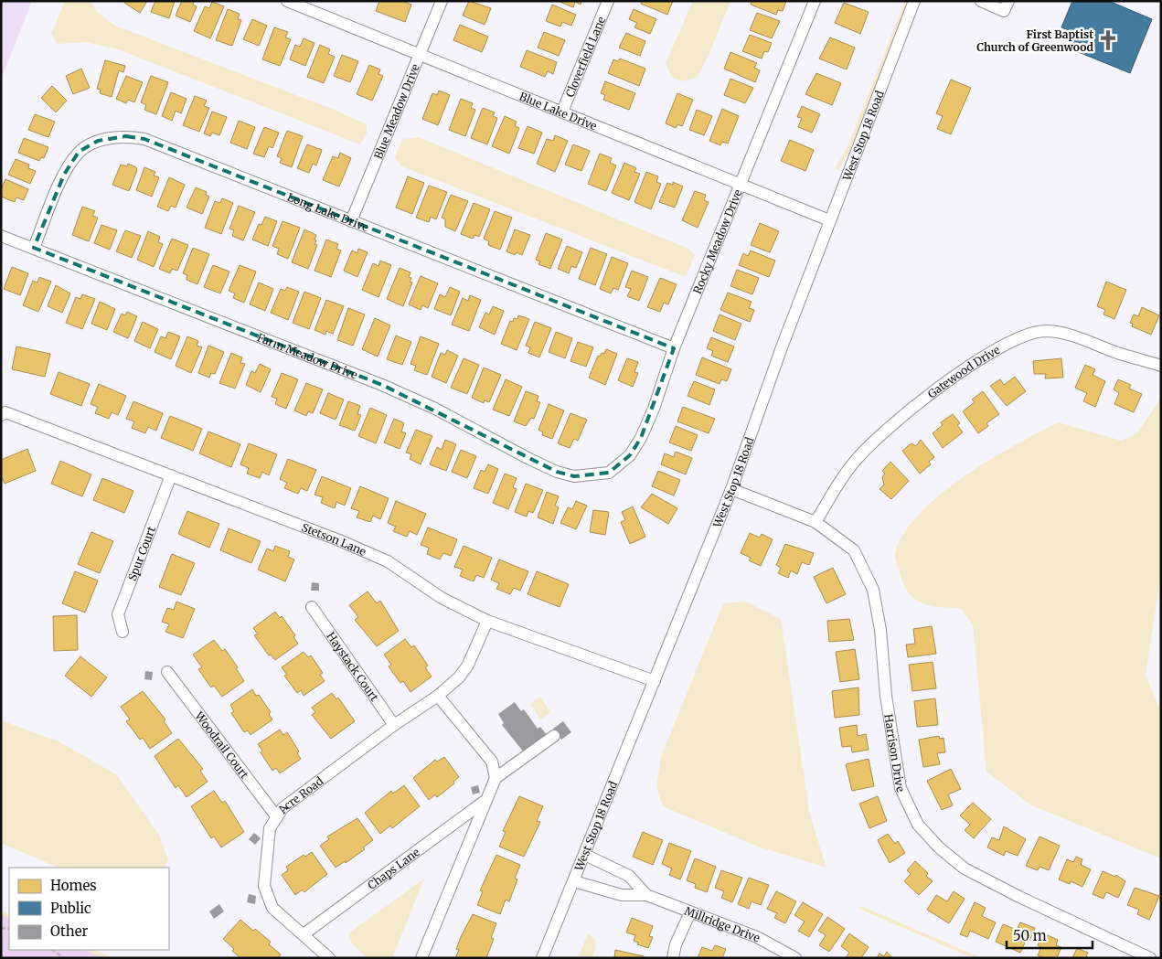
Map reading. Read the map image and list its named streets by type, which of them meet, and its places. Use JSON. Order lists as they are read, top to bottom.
{
  "streets": {
    "street": [
      "Cloverfield Lane",
      "Blue Lake Drive",
      "Blue Meadow Drive",
      "West Stop 18 Road",
      "Long Lake Drive",
      "Rocky Meadow Drive",
      "Farm Meadow Drive",
      "Gatewood Drive",
      "Stetson Lane",
      "Spur Court",
      "Haystack Court",
      "Woodrail Court",
      "Harrison Drive",
      "Acre Road",
      "Chaps Lane",
      "Millridge Drive"
    ]
  },
  "crossings": [
    ["Cloverfield Lane", "Blue Lake Drive"],
    ["Blue Lake Drive", "Blue Meadow Drive"],
    ["Blue Lake Drive", "West Stop 18 Road"],
    ["Blue Lake Drive", "Rocky Meadow Drive"],
    ["Blue Meadow Drive", "Long Lake Drive"],
    ["West Stop 18 Road", "Stetson Lane"],
    ["West Stop 18 Road", "Harrison Drive"],
    ["West Stop 18 Road", "Millridge Drive"],
    ["Long Lake Drive", "Rocky Meadow Drive"],
    ["Long Lake Drive", "Farm Meadow Drive"],
    ["Rocky Meadow Drive", "Farm Meadow Drive"],
    ["Gatewood Drive", "Harrison Drive"],
    ["Stetson Lane", "Spur Court"],
    ["Stetson Lane", "Acre Road"],
    ["Haystack Court", "Acre Road"],
    ["Woodrail Court", "Acre Road"],
    ["Acre Road", "Chaps Lane"]
  ],
  "places": {
    "church": ["First Baptist Church of Greenwood"]
  },
  "legend": ["Homes", "Public", "Other"],
  "scale_bar": "50 m"
}
